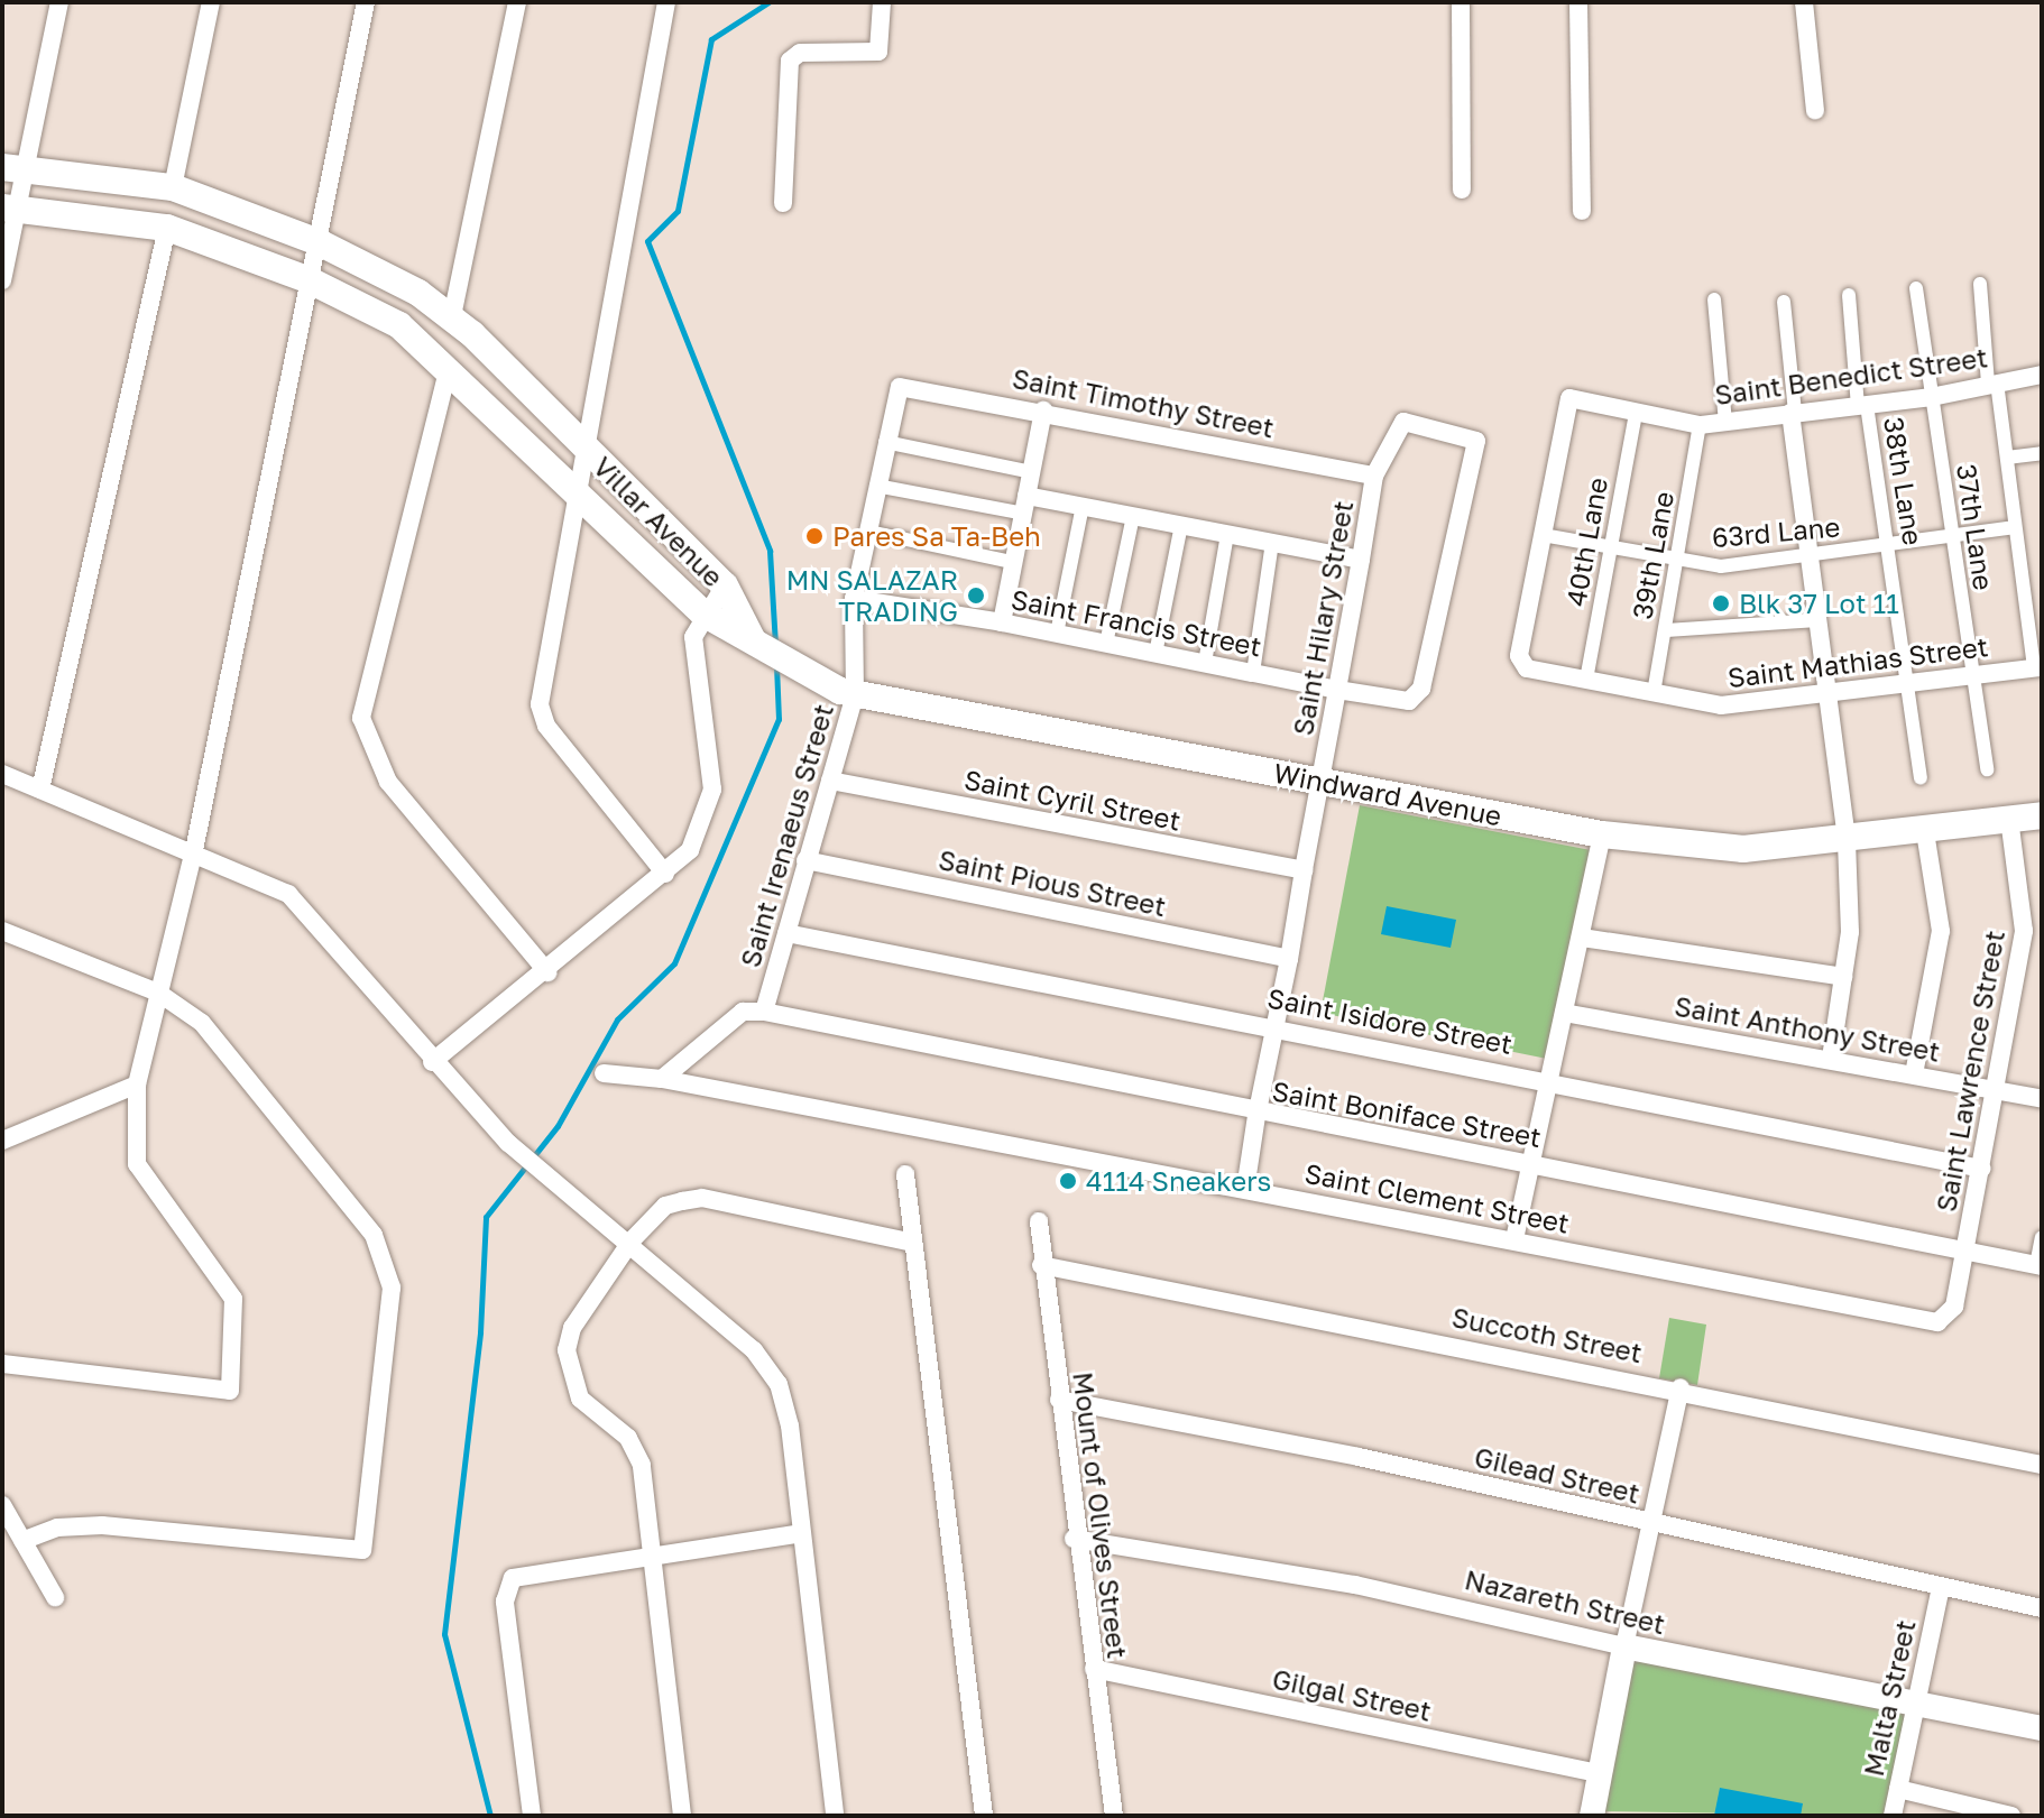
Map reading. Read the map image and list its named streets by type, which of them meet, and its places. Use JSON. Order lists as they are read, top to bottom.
{
  "streets": {
    "main road": ["Villar Avenue", "Windward Avenue"],
    "street": [
      "Saint Benedict Street",
      "Saint Timothy Street",
      "38th Lane",
      "37th Lane",
      "63rd Lane",
      "40th Lane",
      "39th Lane",
      "Saint Hilary Street",
      "Saint Francis Street",
      "Saint Mathias Street",
      "Saint Cyril Street",
      "Saint Irenaeus Street",
      "Saint Pious Street",
      "Saint Isidore Street",
      "Saint Anthony Street",
      "Saint Lawrence Street",
      "Saint Boniface Street",
      "Saint Clement Street",
      "Succoth Street",
      "Gilead Street",
      "Mount of Olives Street",
      "Nazareth Street",
      "Gilgal Street",
      "Malta Street"
    ]
  },
  "crossings": [
    ["Saint Benedict Street", "38th Lane"],
    ["Saint Benedict Street", "37th Lane"],
    ["Saint Benedict Street", "40th Lane"],
    ["Saint Benedict Street", "39th Lane"],
    ["Saint Benedict Street", "Saint Mathias Street"],
    ["Saint Timothy Street", "Saint Hilary Street"],
    ["Saint Timothy Street", "Saint Irenaeus Street"],
    ["38th Lane", "63rd Lane"],
    ["38th Lane", "Saint Mathias Street"],
    ["Villar Avenue", "Windward Avenue"],
    ["37th Lane", "63rd Lane"],
    ["37th Lane", "Saint Mathias Street"],
    ["63rd Lane", "40th Lane"],
    ["63rd Lane", "39th Lane"],
    ["63rd Lane", "Saint Mathias Street"],
    ["40th Lane", "Saint Mathias Street"],
    ["39th Lane", "Saint Mathias Street"],
    ["Saint Hilary Street", "Saint Francis Street"],
    ["Saint Hilary Street", "Windward Avenue"],
    ["Saint Hilary Street", "Saint Cyril Street"],
    ["Saint Hilary Street", "Saint Pious Street"],
    ["Saint Hilary Street", "Saint Isidore Street"],
    ["Saint Hilary Street", "Saint Boniface Street"],
    ["Saint Hilary Street", "Saint Clement Street"],
    ["Saint Francis Street", "Saint Irenaeus Street"],
    ["Windward Avenue", "Saint Irenaeus Street"],
    ["Windward Avenue", "Saint Lawrence Street"],
    ["Saint Cyril Street", "Saint Irenaeus Street"],
    ["Saint Irenaeus Street", "Saint Pious Street"],
    ["Saint Irenaeus Street", "Saint Isidore Street"],
    ["Saint Irenaeus Street", "Saint Boniface Street"],
    ["Saint Irenaeus Street", "Saint Clement Street"],
    ["Saint Isidore Street", "Saint Lawrence Street"],
    ["Saint Anthony Street", "Saint Lawrence Street"],
    ["Saint Lawrence Street", "Saint Boniface Street"],
    ["Saint Lawrence Street", "Saint Clement Street"],
    ["Succoth Street", "Mount of Olives Street"],
    ["Gilead Street", "Mount of Olives Street"],
    ["Gilead Street", "Malta Street"],
    ["Mount of Olives Street", "Nazareth Street"],
    ["Mount of Olives Street", "Gilgal Street"],
    ["Nazareth Street", "Malta Street"]
  ],
  "places": [
    "Pares Sa Ta-Beh",
    "MN SALAZAR TRADING",
    "Blk 37 Lot 11",
    "4114 Sneakers"
  ]
}
